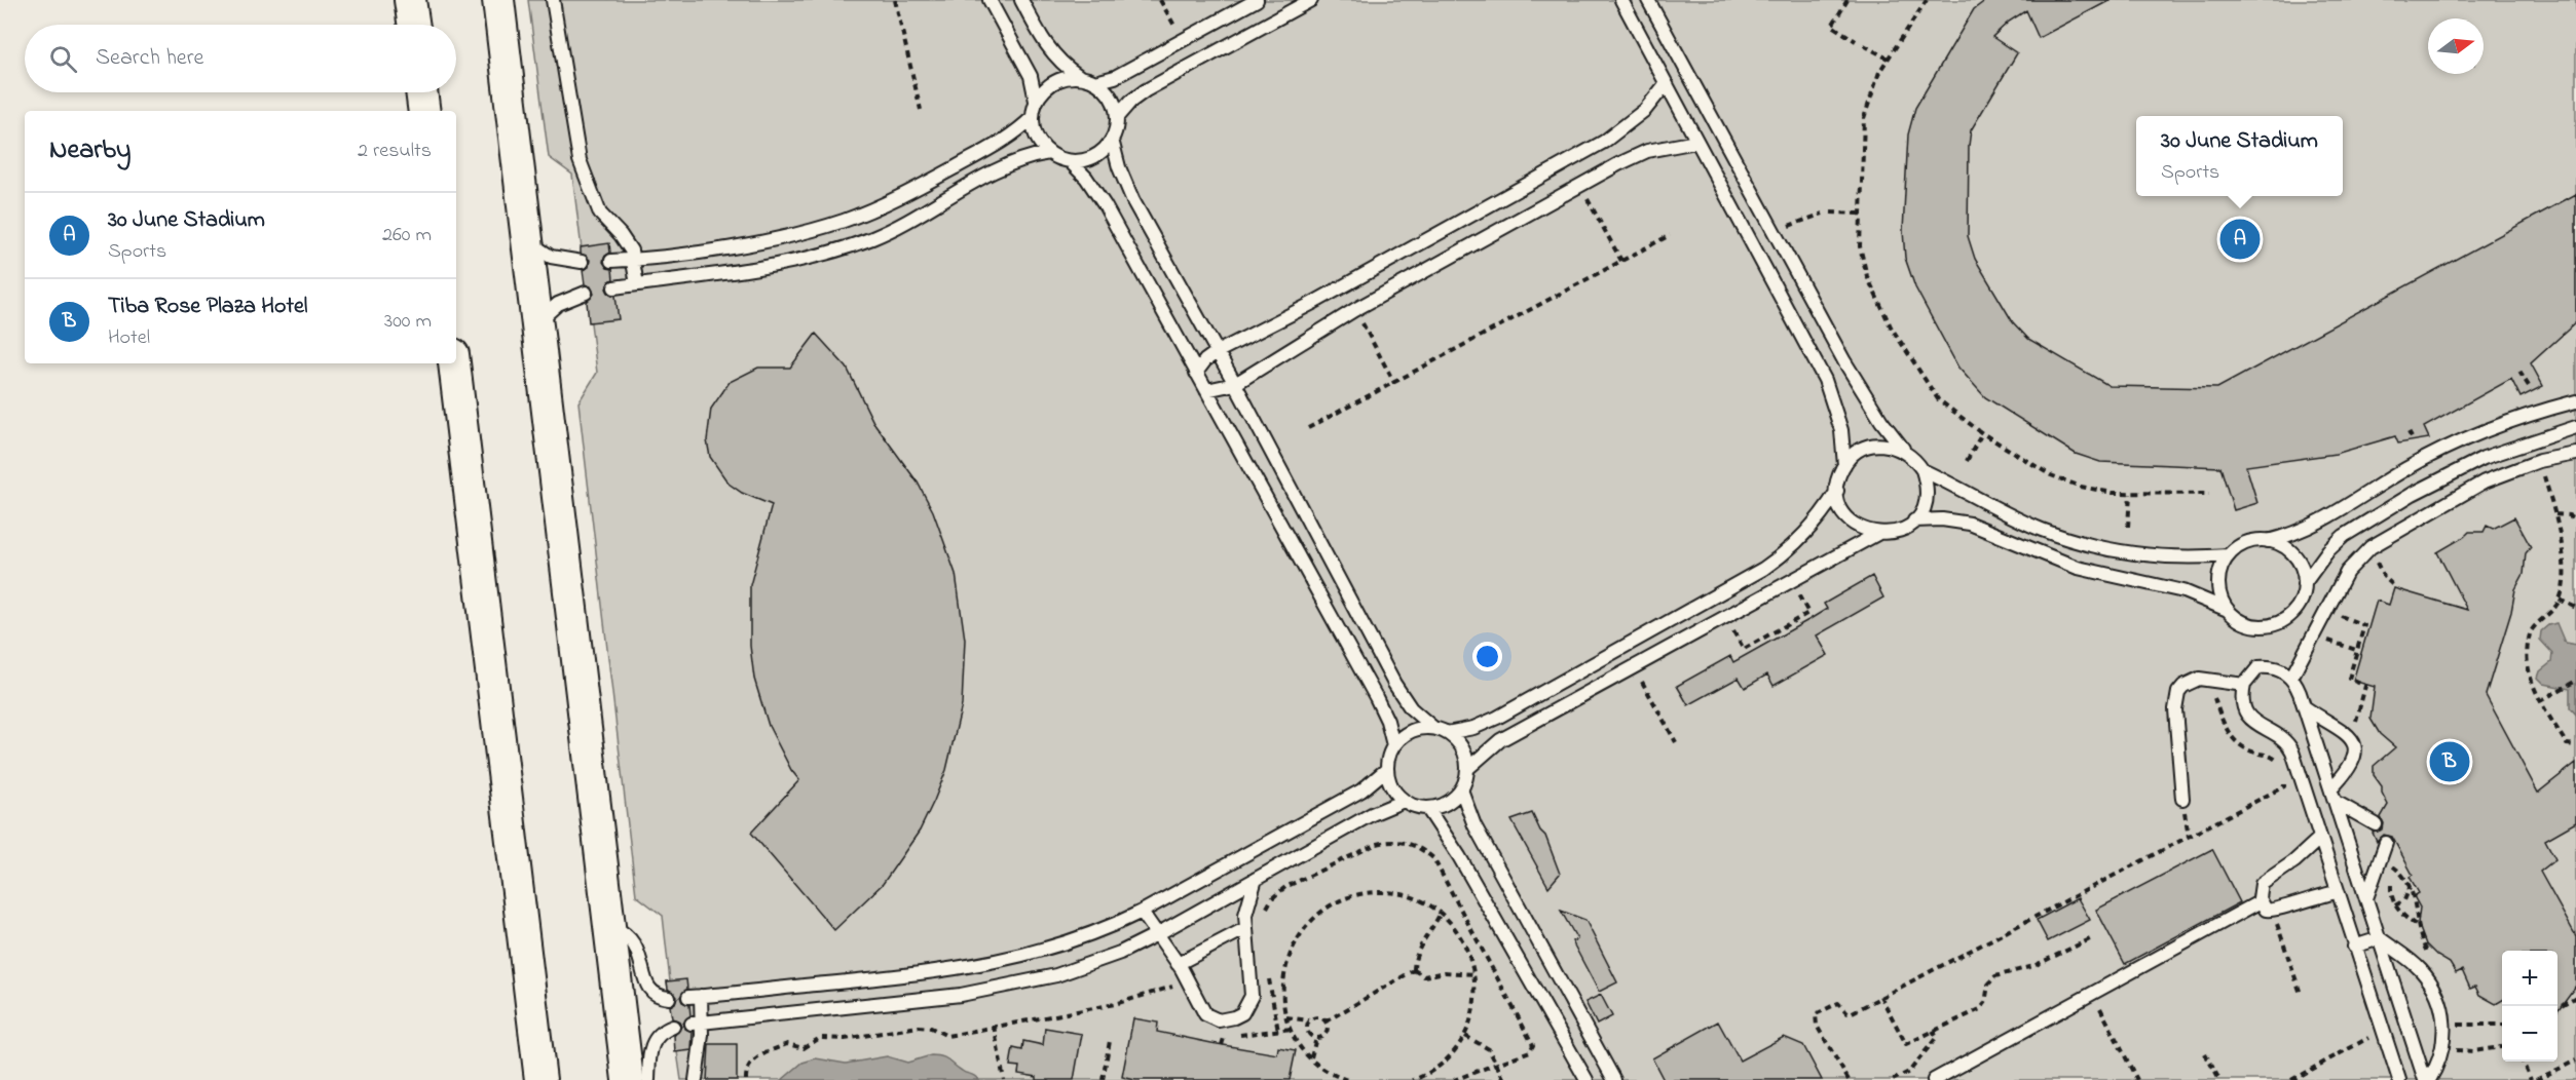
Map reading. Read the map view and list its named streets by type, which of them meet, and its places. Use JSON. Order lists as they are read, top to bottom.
{
  "north": "right",
  "page": {
    "search": "Search here",
    "heading": ["Nearby", "2 results"],
    "popup": ["30 June Stadium", "Sports"],
    "list": [
      {
        "mark": "A",
        "name": "30 June Stadium",
        "note": "Sports",
        "value": "260 m"
      },
      {
        "mark": "B",
        "name": "Tiba Rose Plaza Hotel",
        "note": "Hotel",
        "value": "300 m"
      }
    ],
    "pins": ["A", "B"],
    "map_buttons": ["+", "−"]
  }
}
